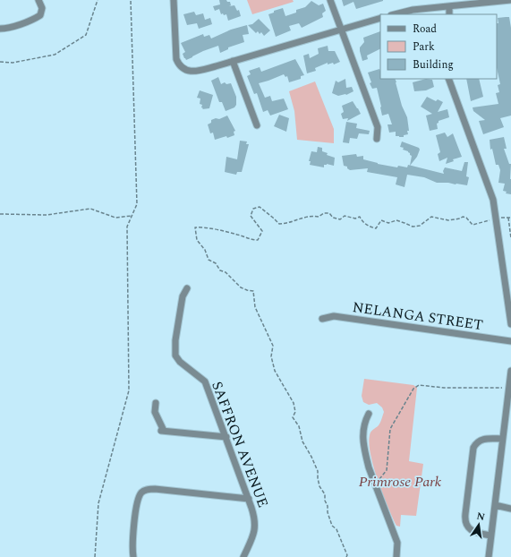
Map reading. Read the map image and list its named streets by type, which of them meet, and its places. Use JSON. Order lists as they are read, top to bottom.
{
  "streets": {
    "street": ["NELANGA STREET", "SAFFRON AVENUE"]
  },
  "parks": ["Primrose Park"],
  "legend": ["Road", "Park", "Building"],
  "north": "top"
}
